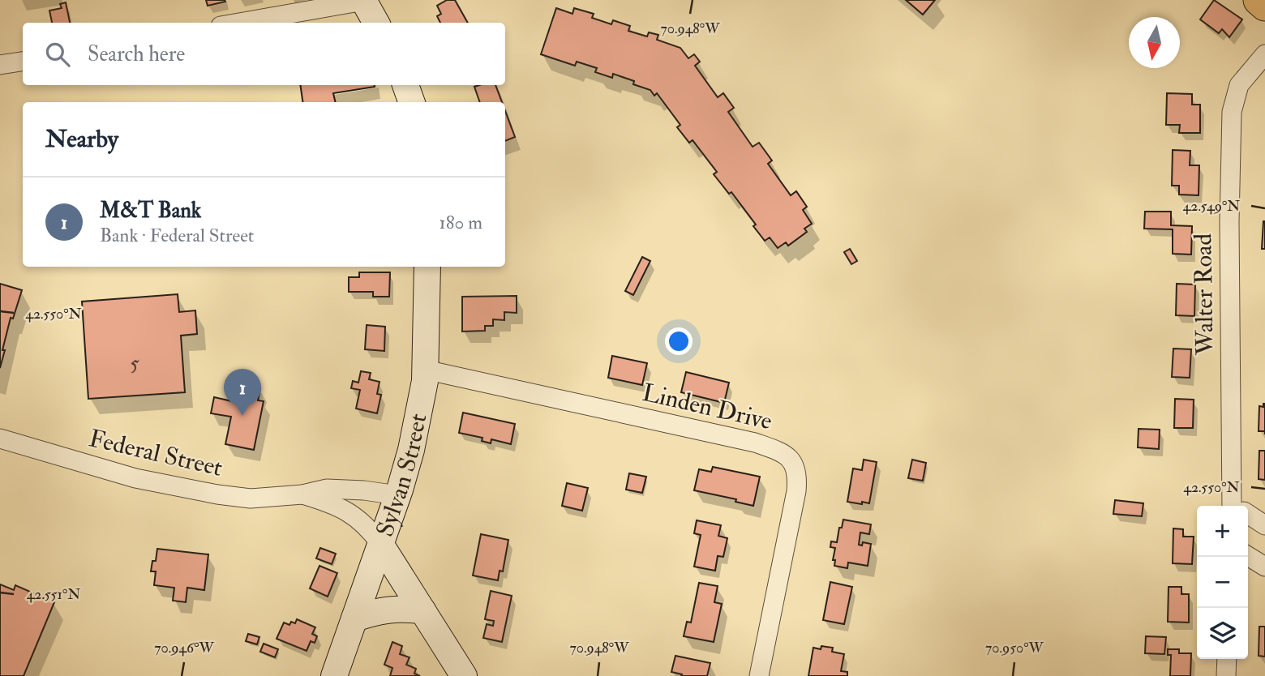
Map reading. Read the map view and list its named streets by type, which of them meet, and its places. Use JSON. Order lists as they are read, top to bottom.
{
  "streets": {
    "main road": ["Sylvan Street"],
    "street": ["Walter Road", "Linden Drive", "Federal Street"]
  },
  "crossings": [
    ["Linden Drive", "Sylvan Street"],
    ["Federal Street", "Sylvan Street"]
  ],
  "house_numbers": ["5"],
  "north": "bottom",
  "page": {
    "search": "Search here",
    "heading": "Nearby",
    "list": [
      {
        "mark": "1",
        "name": "M&T Bank",
        "note": "Bank · Federal Street",
        "value": "180 m"
      }
    ],
    "pins": "1",
    "map_buttons": ["+", "−"]
  },
  "coordinates": [
    "70.948°W",
    "42.549°N",
    "42.550°N",
    "42.551°N",
    "70.946°W",
    "70.950°W"
  ]
}
